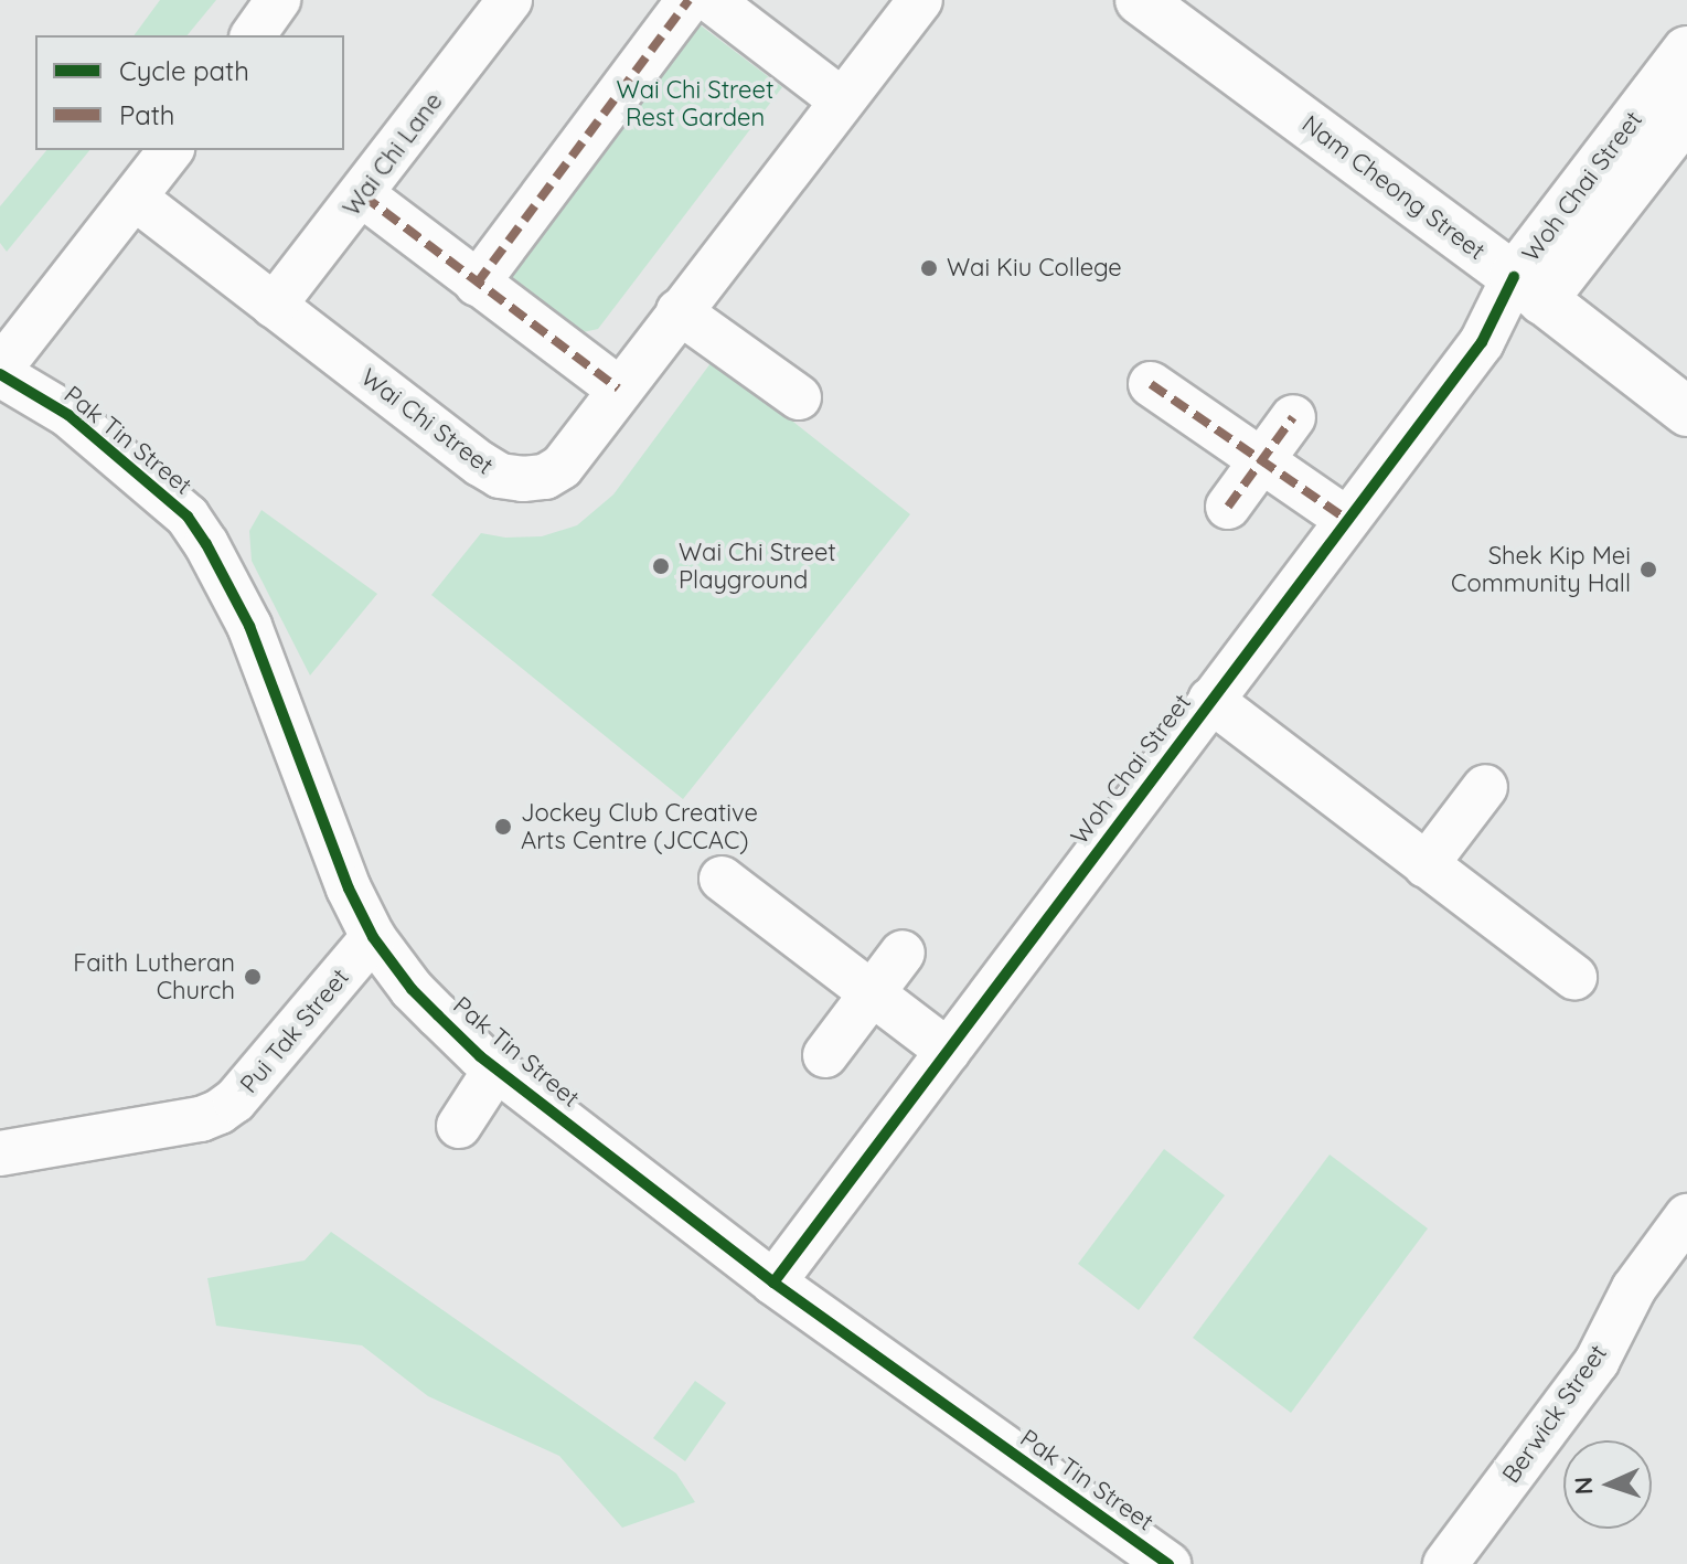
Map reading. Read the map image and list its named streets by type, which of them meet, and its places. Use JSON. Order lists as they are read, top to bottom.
{
  "streets": {
    "main road": ["Woh Chai Street", "Nam Cheong Street"],
    "street": [
      "Wai Chi Lane",
      "Wai Chi Street",
      "Pak Tin Street",
      "Pui Tak Street",
      "Berwick Street"
    ]
  },
  "crossings": [
    ["Wai Chi Lane", "Wai Chi Street"],
    ["Woh Chai Street", "Nam Cheong Street"],
    ["Woh Chai Street", "Pak Tin Street"],
    ["Pak Tin Street", "Pui Tak Street"]
  ],
  "parks": ["Wai Chi Street Rest Garden"],
  "places": [
    "Wai Kiu College",
    "Wai Chi Street Playground",
    "Shek Kip Mei Community Hall",
    "Jockey Club Creative Arts Centre (JCCAC)",
    "Faith Lutheran Church"
  ],
  "legend": ["Cycle path", "Path"],
  "north": "left"
}
